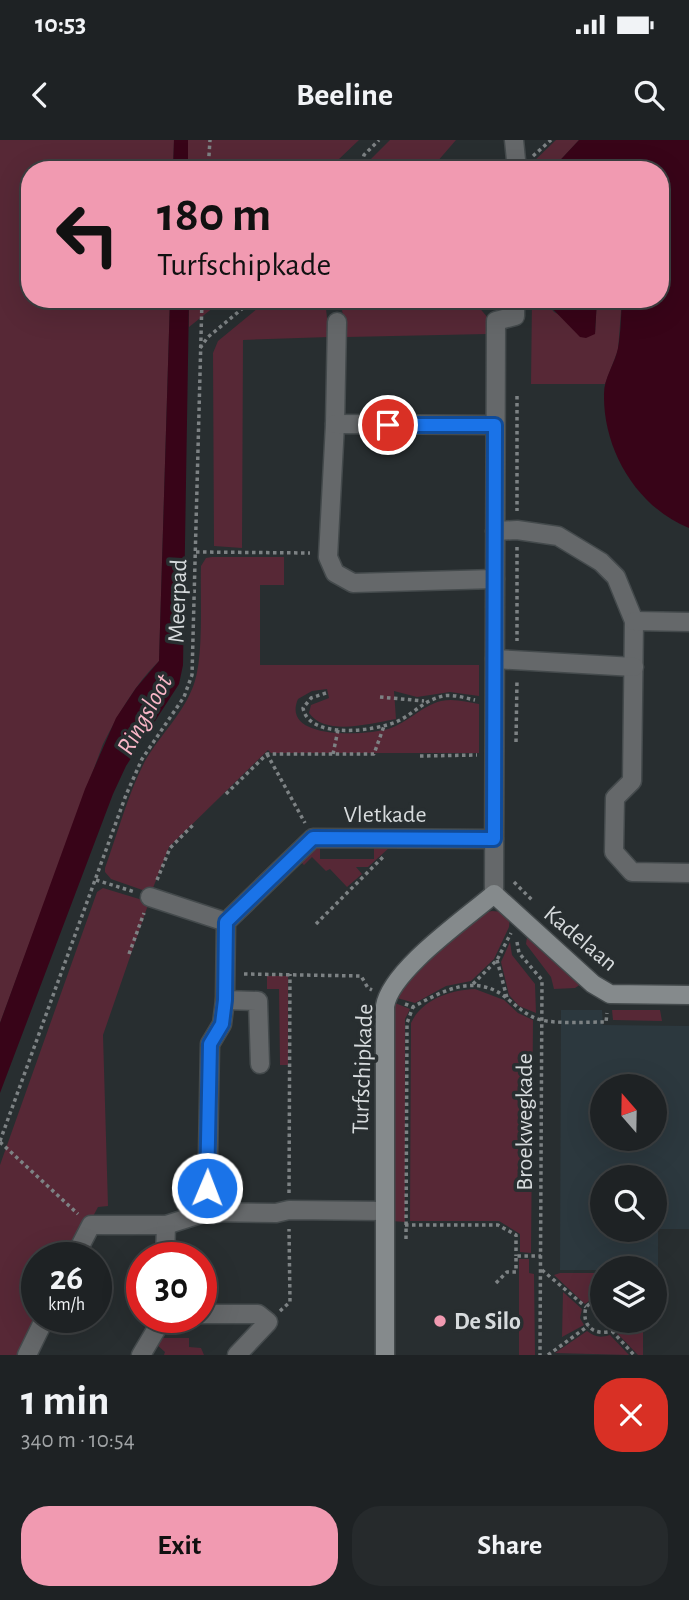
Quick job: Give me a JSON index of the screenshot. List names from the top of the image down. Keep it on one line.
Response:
{"streets":{"street":["Vletkade","Kadelaan","Turfschipkade"],"path":["Meerpad","Broekwegkade"]},"crossings":[["Kadelaan","Turfschipkade"]],"water":["Ringsloot"],"places":["De Silo"],"north":"top","page":{"status":"10:53","header":"Beeline","turn":["180 m","Turfschipkade"],"speed":"26 km/h","limit":"30","heading":["1 min","340 m · 10:54"],"buttons":["Exit","Share"]}}
